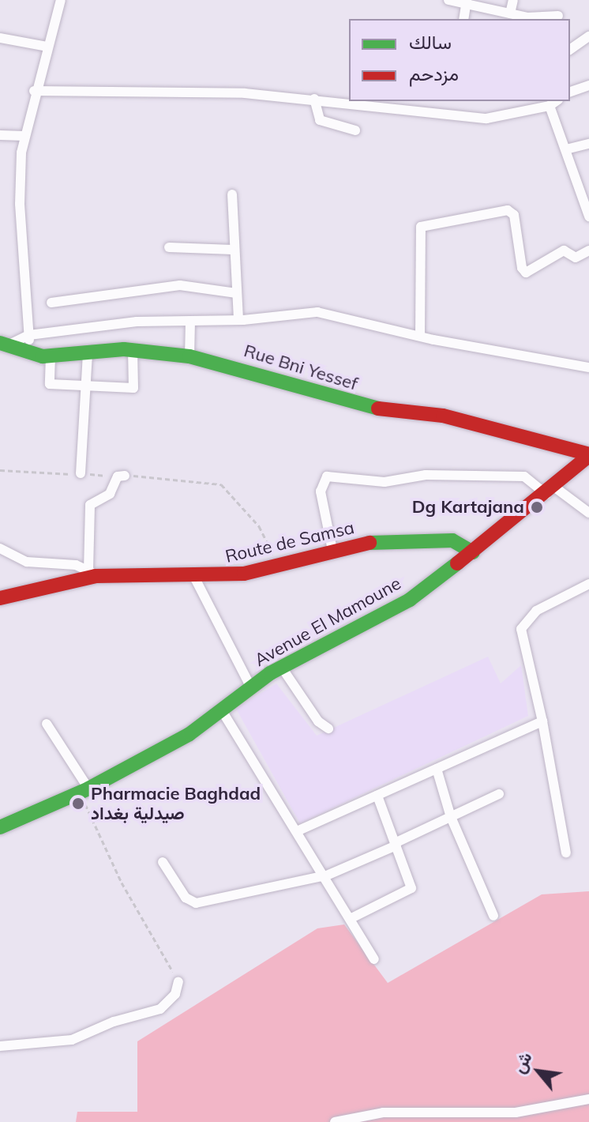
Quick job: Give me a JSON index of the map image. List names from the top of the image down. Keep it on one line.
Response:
{"streets":{"street":["Rue Bni Yessef","Route de Samsa","Avenue El Mamoune"]},"crossings":[["Rue Bni Yessef","Avenue El Mamoune"],["Route de Samsa","Avenue El Mamoune"]],"places":["Dg Kartajana","Pharmacie Baghdad صيدلية بغداد"],"legend":["سالك","مزدحم"],"north":"top left"}
